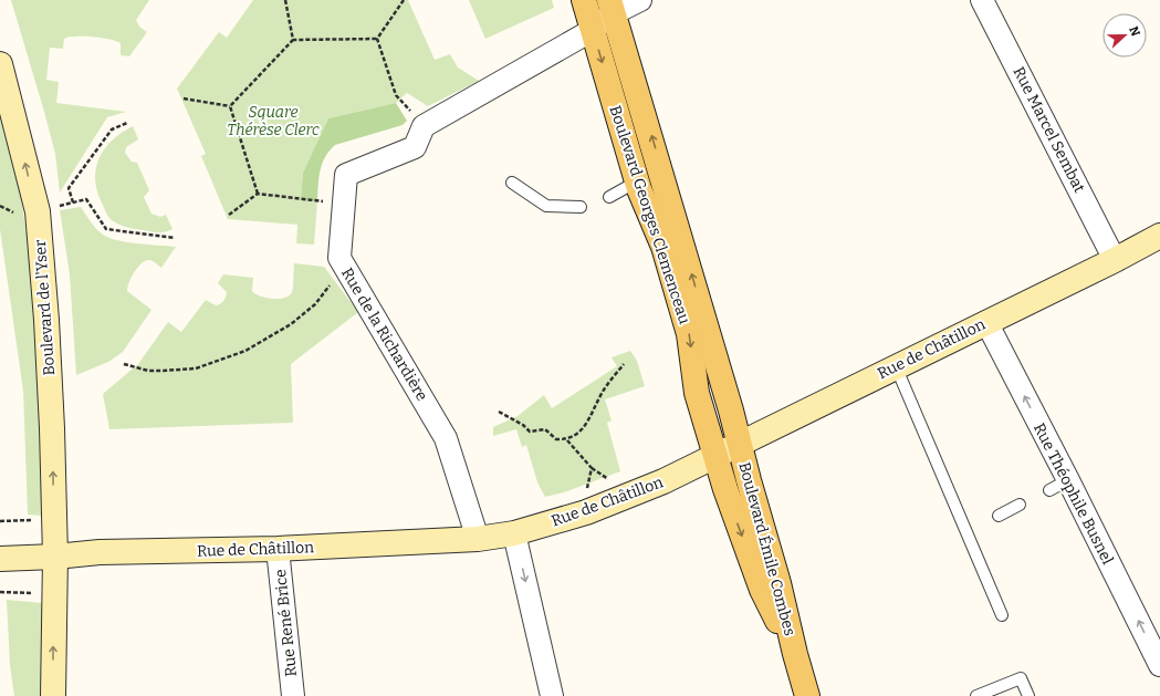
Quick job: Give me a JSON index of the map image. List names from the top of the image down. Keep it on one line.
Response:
{"streets":{"main road":["Boulevard Georges Clemenceau","Boulevard Émile Combes"],"street":["Rue Marcel Sembat","Boulevard de l'Yser","Rue de la Richardière","Rue de Châtillon","Rue Théophile Busnel","Rue René Brice"]},"crossings":[["Rue Marcel Sembat","Rue de Châtillon"],["Boulevard Georges Clemenceau","Rue de Châtillon"],["Boulevard Georges Clemenceau","Boulevard Émile Combes"],["Boulevard de l'Yser","Rue de Châtillon"],["Rue de la Richardière","Rue de Châtillon"],["Rue de Châtillon","Rue Théophile Busnel"],["Rue de Châtillon","Boulevard Émile Combes"],["Rue de Châtillon","Rue René Brice"]],"one_way":["Boulevard de l'Yser","Rue Théophile Busnel"],"parks":["Square Thérèse Clerc"],"north":"right"}
